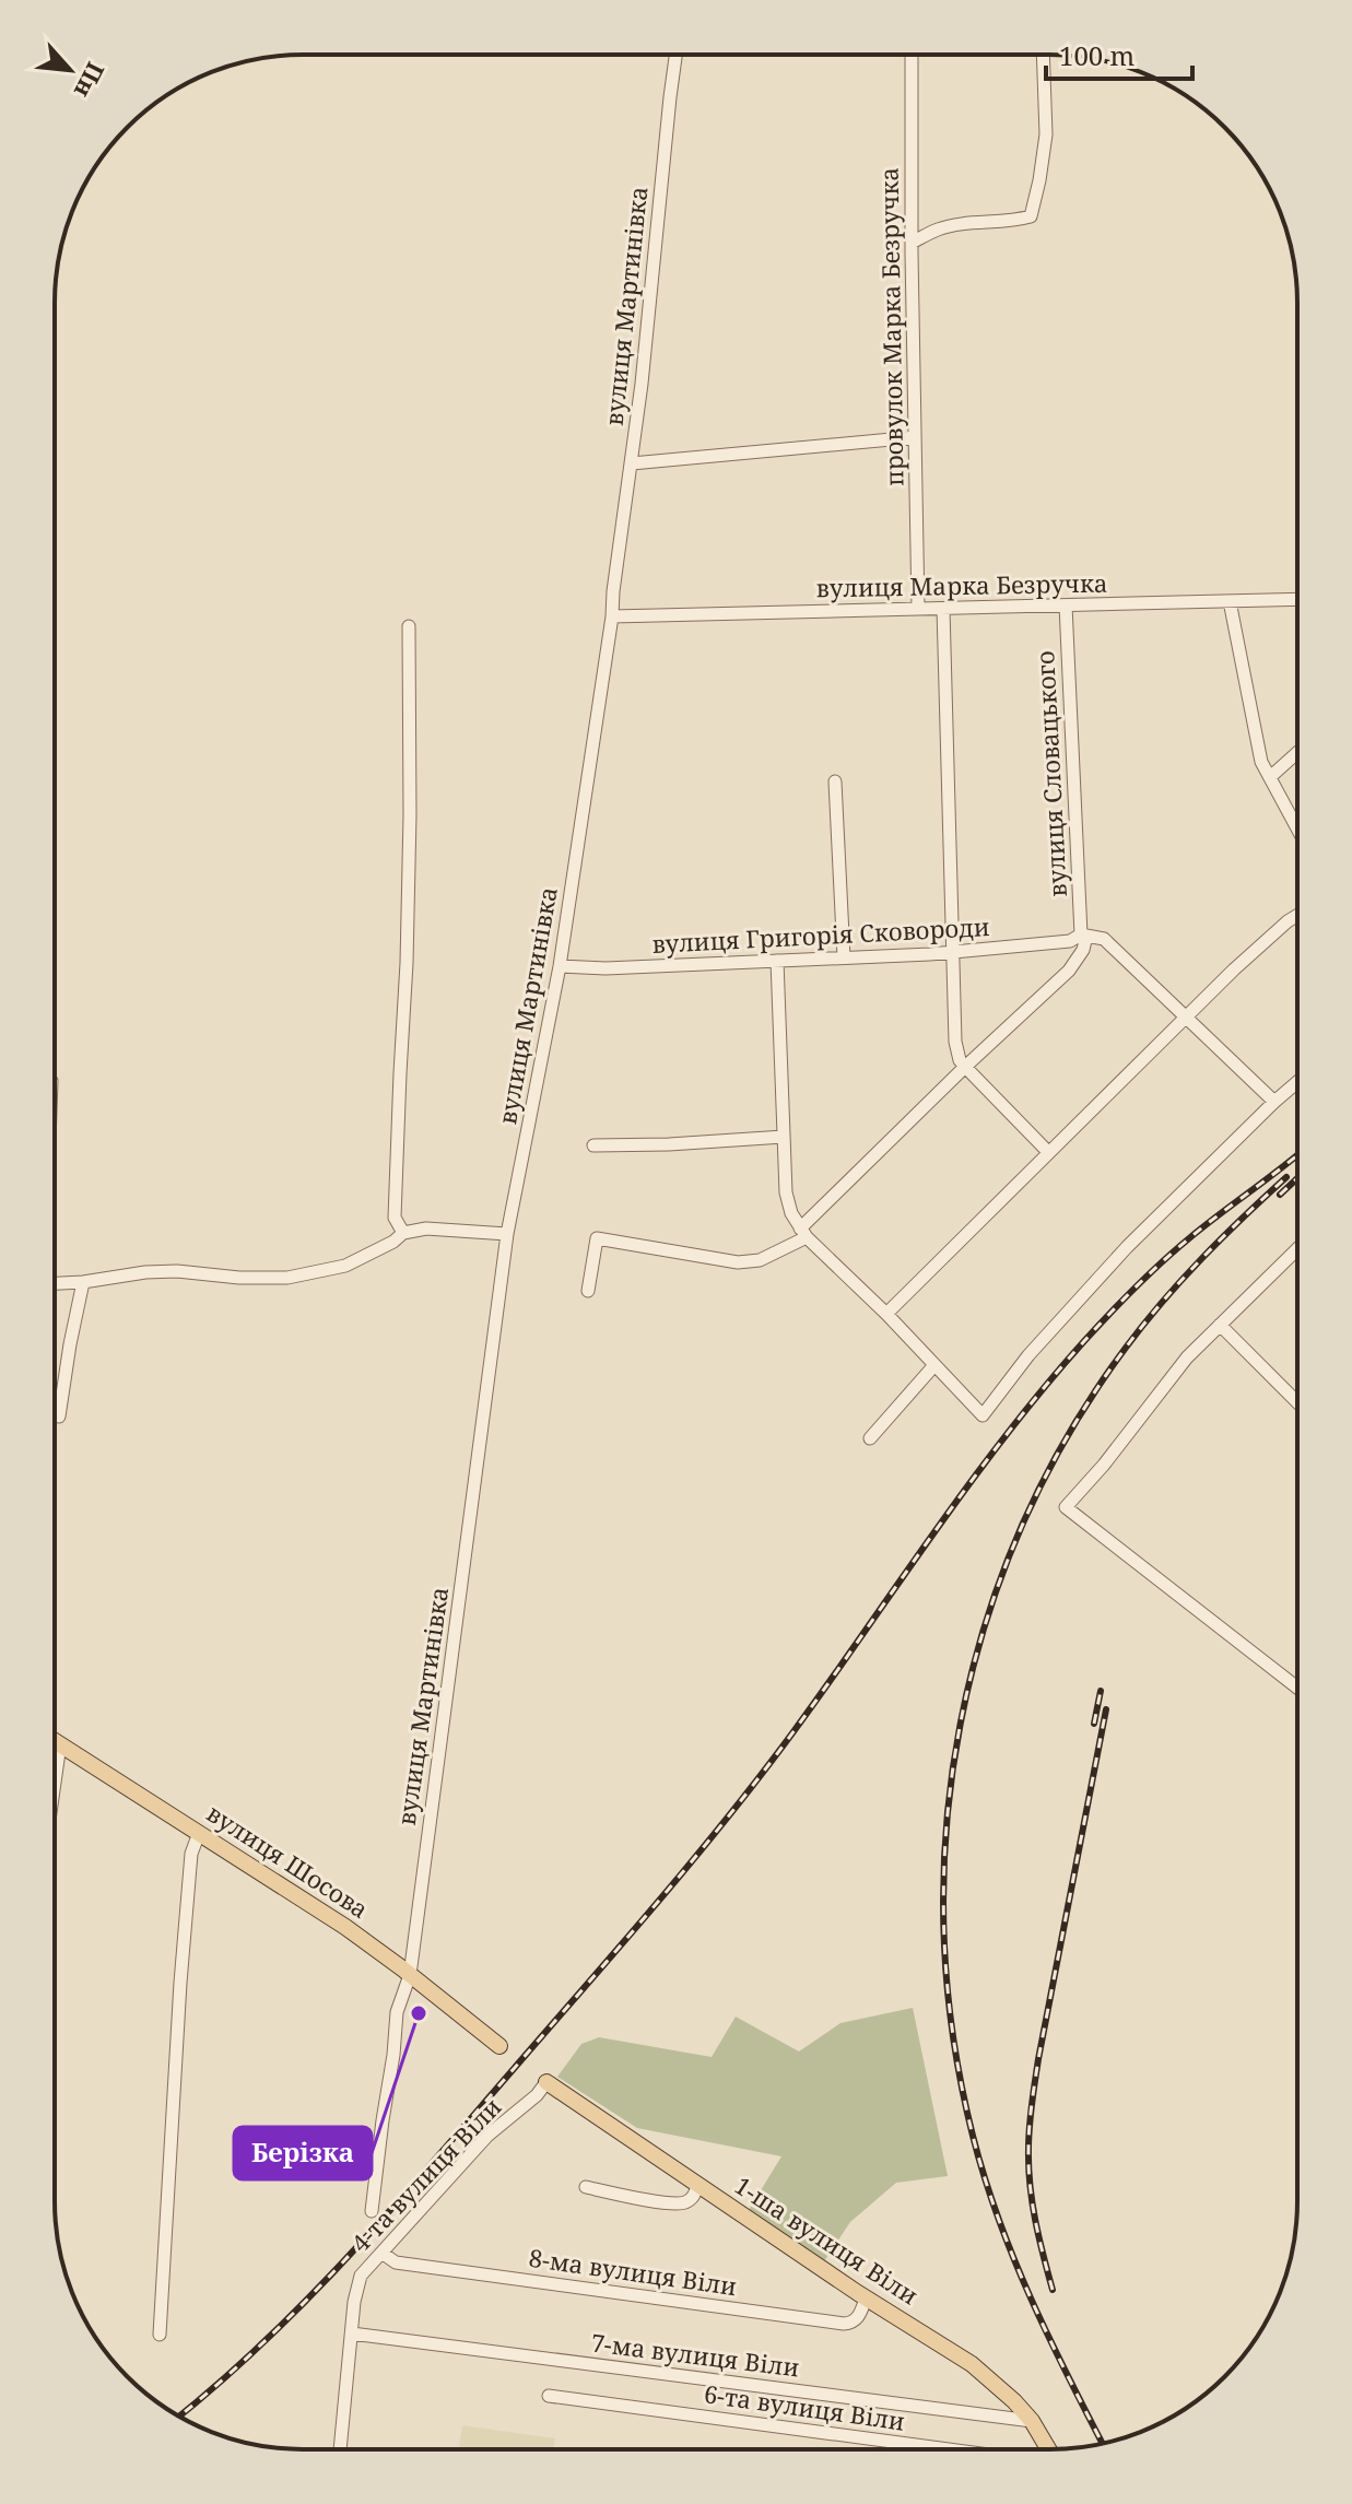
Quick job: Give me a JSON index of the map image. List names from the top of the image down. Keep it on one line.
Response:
{"streets":{"main road":["вулиця Шосова","1-ша вулиця Віли"],"street":["вулиця Мартинівка","провулок Марка Безручка","вулиця Марка Безручка","вулиця Словацького","вулиця Григорія Сковороди","4-та вулиця Віли","8-ма вулиця Віли","7-ма вулиця Віли","6-та вулиця Віли"]},"crossings":[["вулиця Мартинівка","вулиця Марка Безручка"],["вулиця Мартинівка","вулиця Григорія Сковороди"],["вулиця Мартинівка","вулиця Шосова"],["провулок Марка Безручка","вулиця Марка Безручка"],["вулиця Марка Безручка","вулиця Словацького"],["вулиця Словацького","вулиця Григорія Сковороди"],["4-та вулиця Віли","1-ша вулиця Віли"],["4-та вулиця Віли","8-ма вулиця Віли"],["4-та вулиця Віли","7-ма вулиця Віли"],["1-ша вулиця Віли","8-ма вулиця Віли"],["1-ша вулиця Віли","7-ма вулиця Віли"]],"places":["Берізка"],"scale_bar":"100 m","north":"bottom right"}
